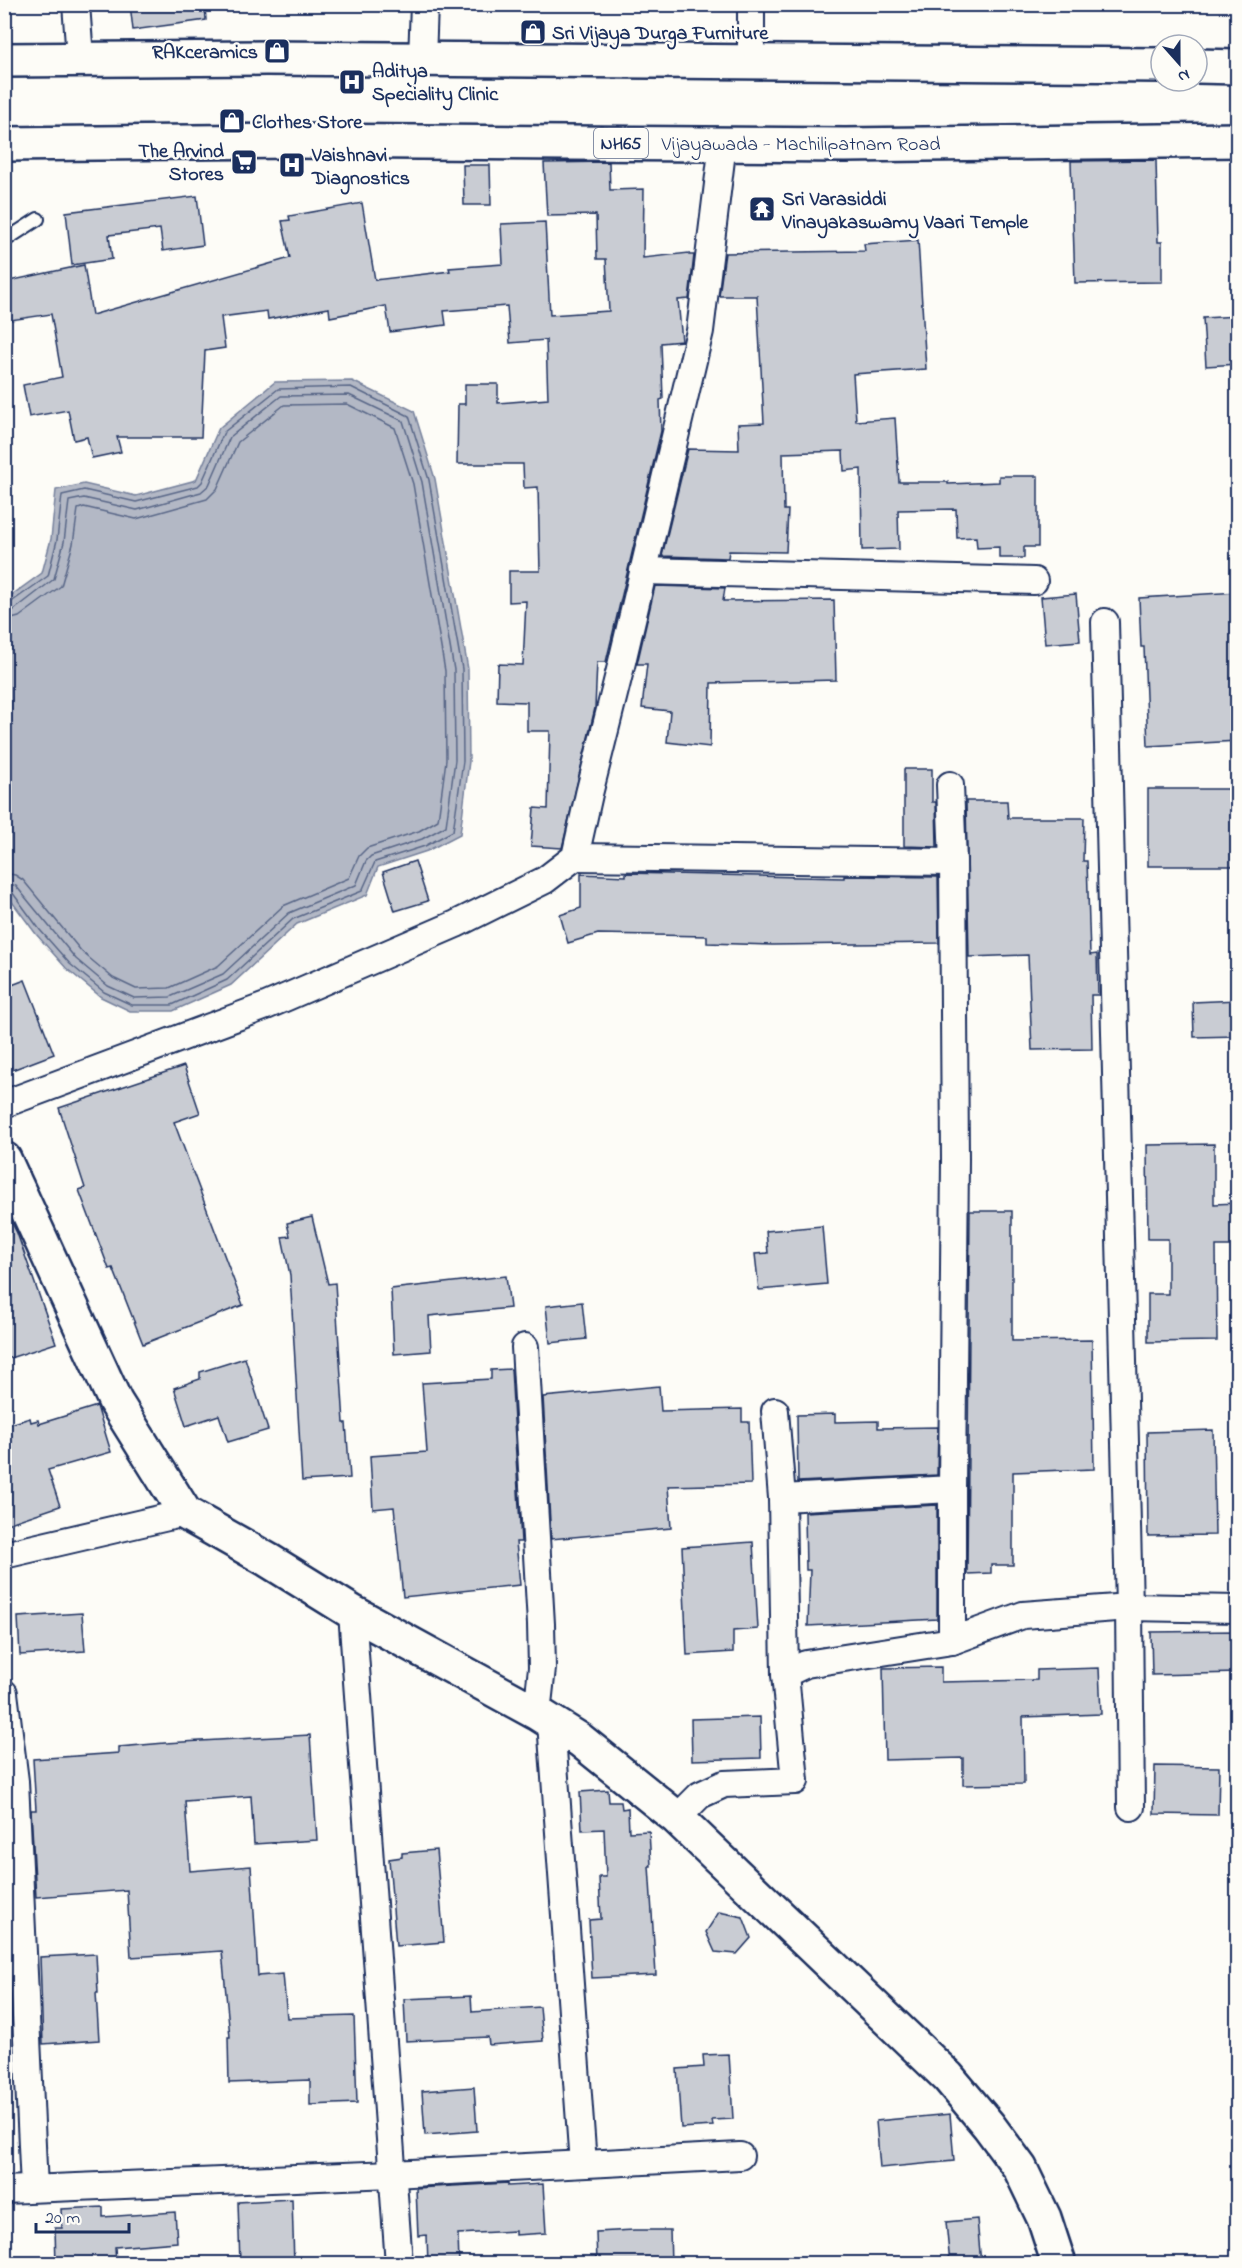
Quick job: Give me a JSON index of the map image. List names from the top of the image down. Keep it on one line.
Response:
{"streets":{"main road":["NH65","Vijayawada - Machilipatnam Road"]},"places":{"shop":["Sri Vijaya Durga Furniture","RAKceramics","Clothes Store"],"hospital":["Aditya Speciality Clinic","Vaishnavi Diagnostics"],"supermarket":["The Arvind Stores"],"temple":["Sri Varasiddi Vinayakaswamy Vaari Temple"]},"scale_bar":"20 m","north":"bottom"}
